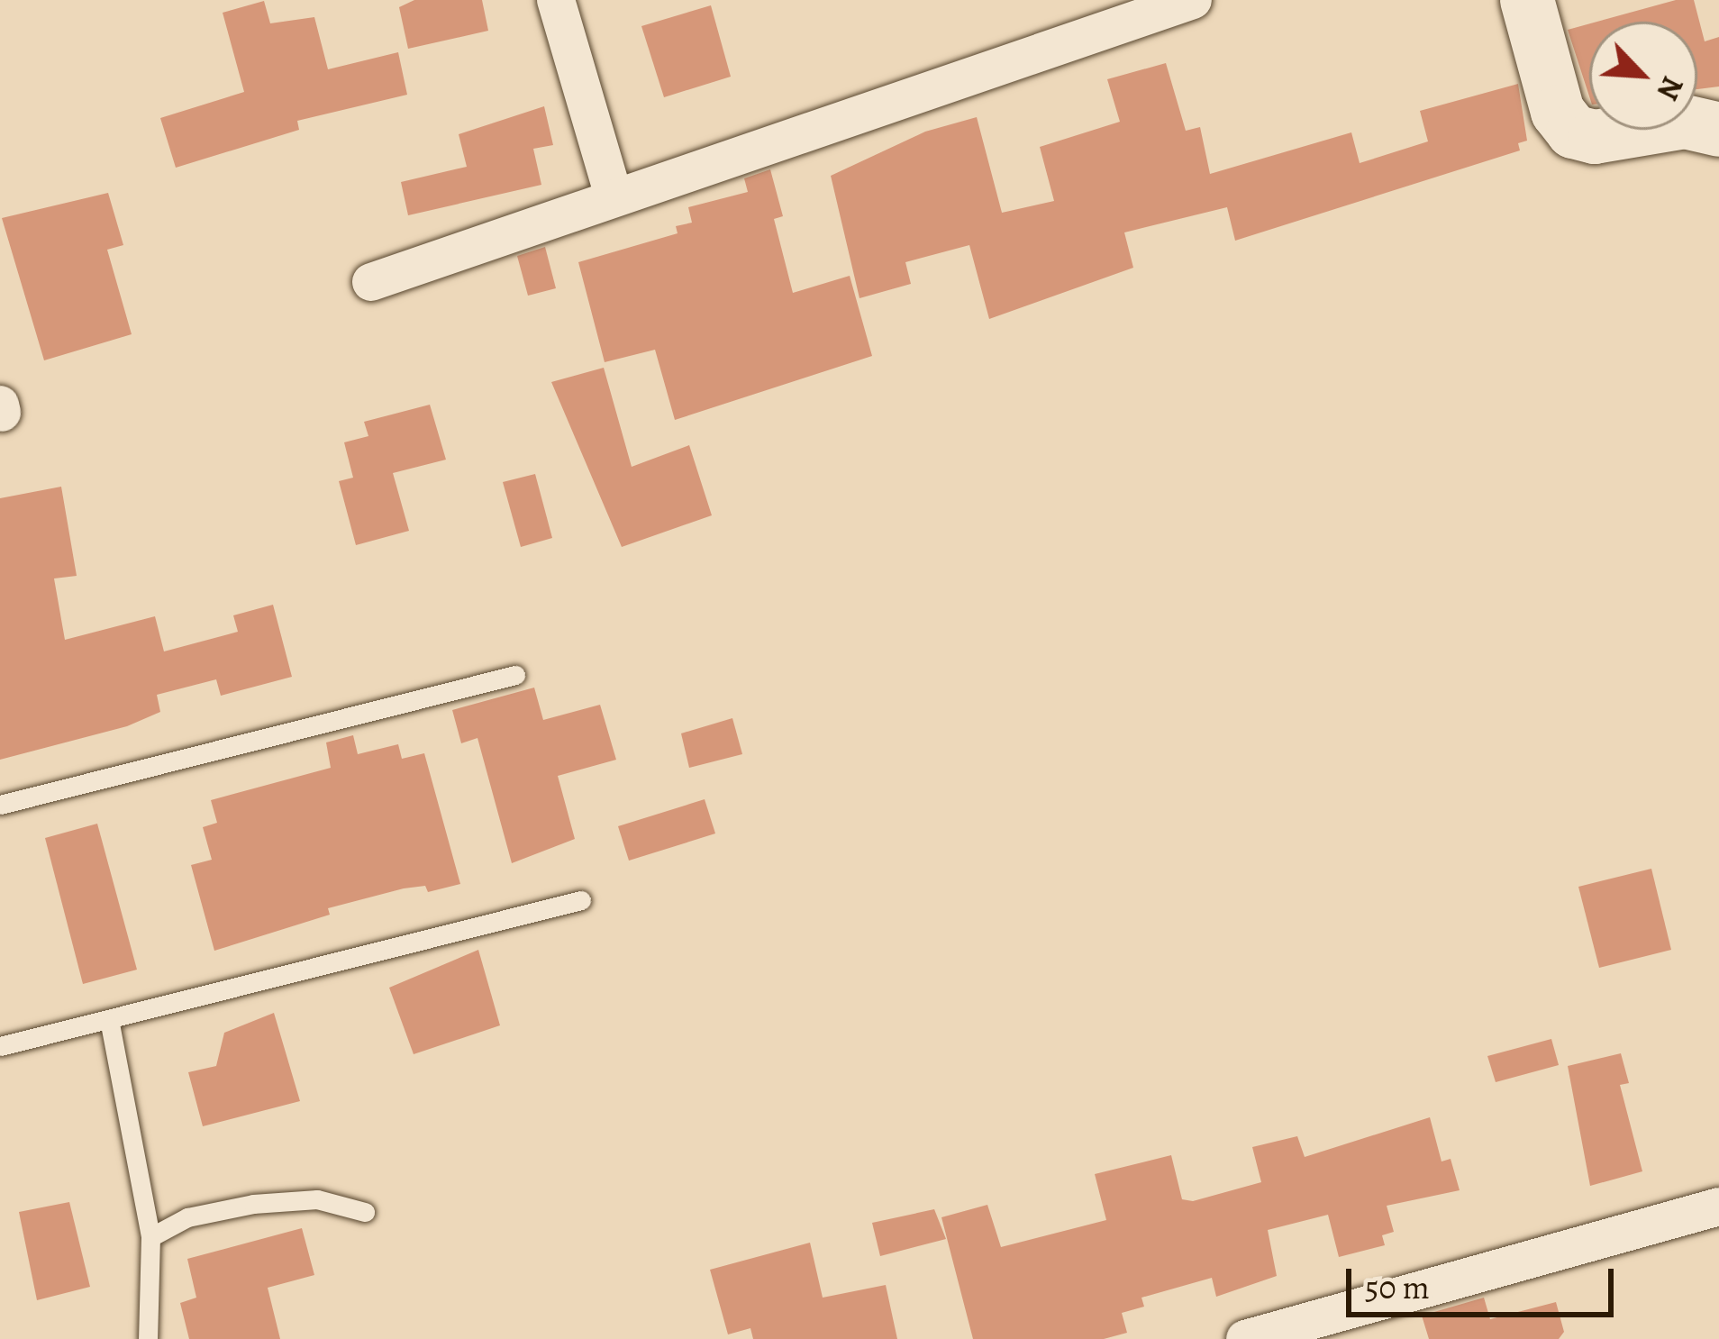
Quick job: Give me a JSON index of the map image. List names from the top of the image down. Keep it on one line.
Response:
{"scale_bar":"50 m","north":"bottom right"}
